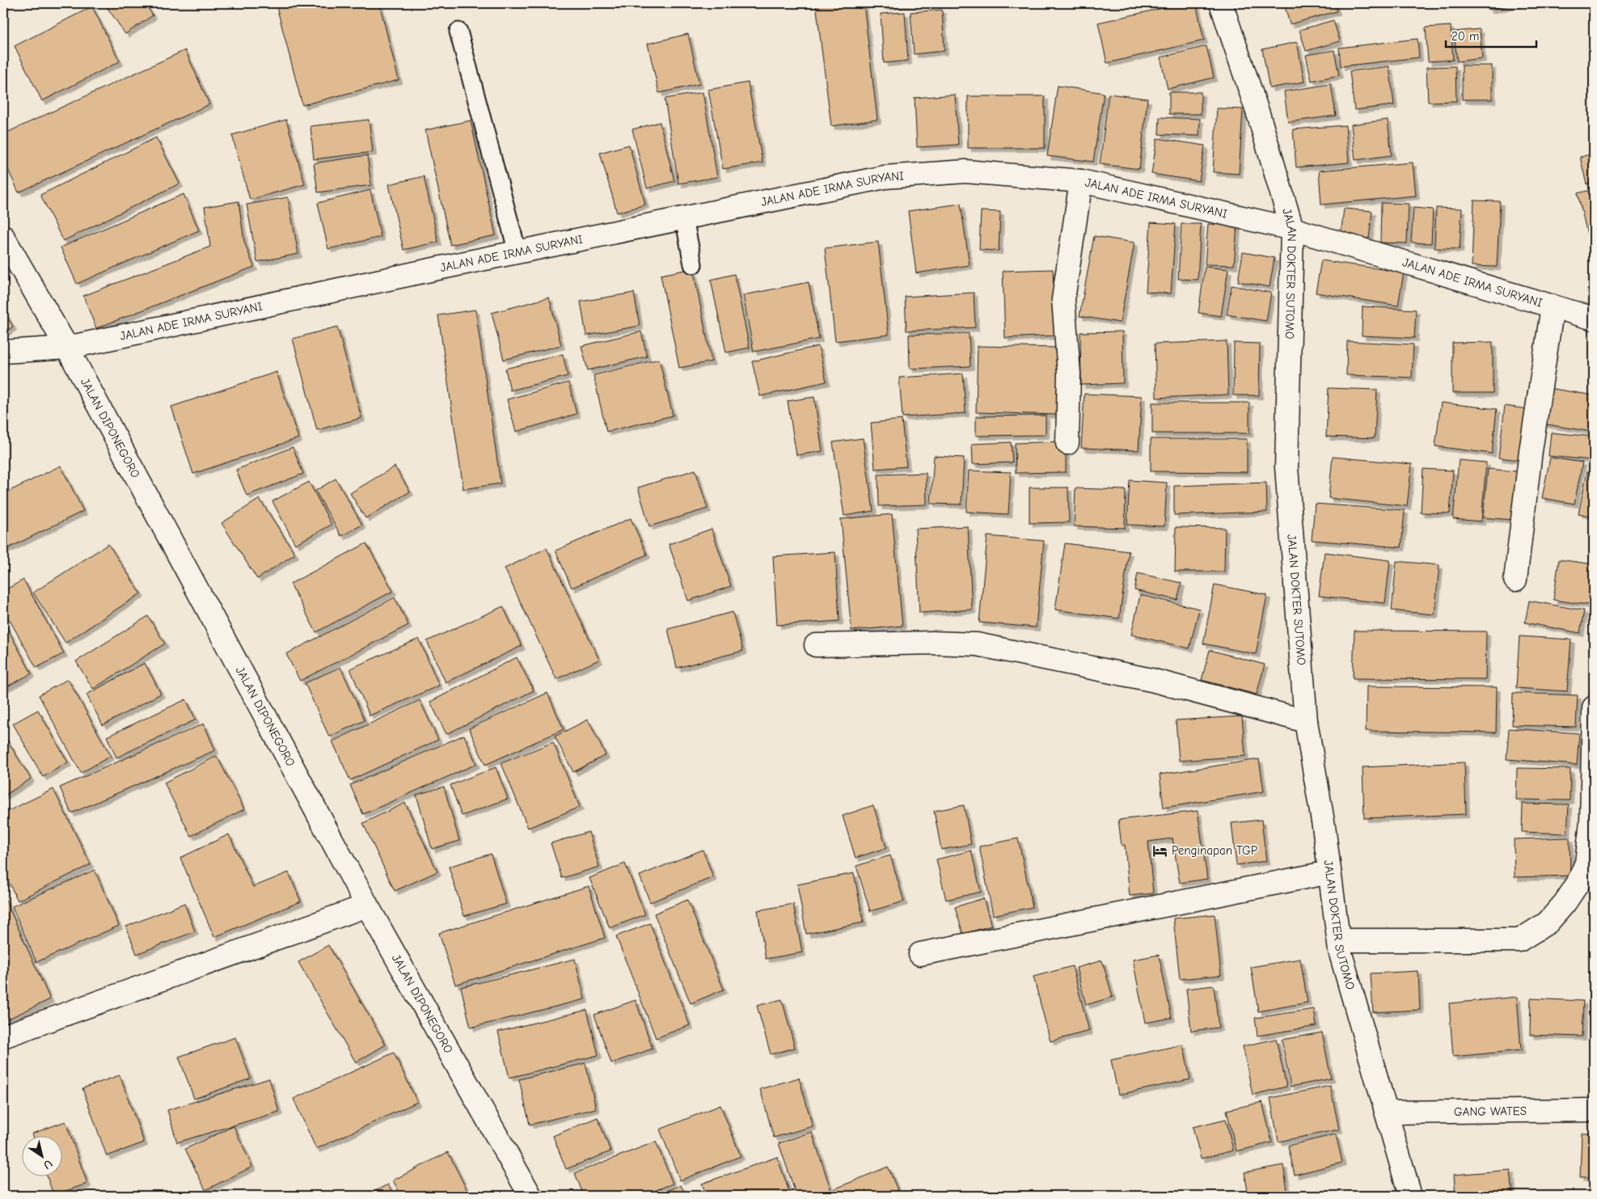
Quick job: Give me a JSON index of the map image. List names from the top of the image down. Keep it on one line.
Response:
{"streets":{"street":["JALAN ADE IRMA SURYANI","JALAN DOKTER SUTOMO","JALAN DIPONEGORO","GANG WATES"]},"crossings":[["JALAN ADE IRMA SURYANI","JALAN DOKTER SUTOMO"],["JALAN ADE IRMA SURYANI","JALAN DIPONEGORO"],["JALAN DOKTER SUTOMO","GANG WATES"]],"places":{"hotel":["Penginapan TGP"]},"scale_bar":"20 m","north":"bottom right"}
